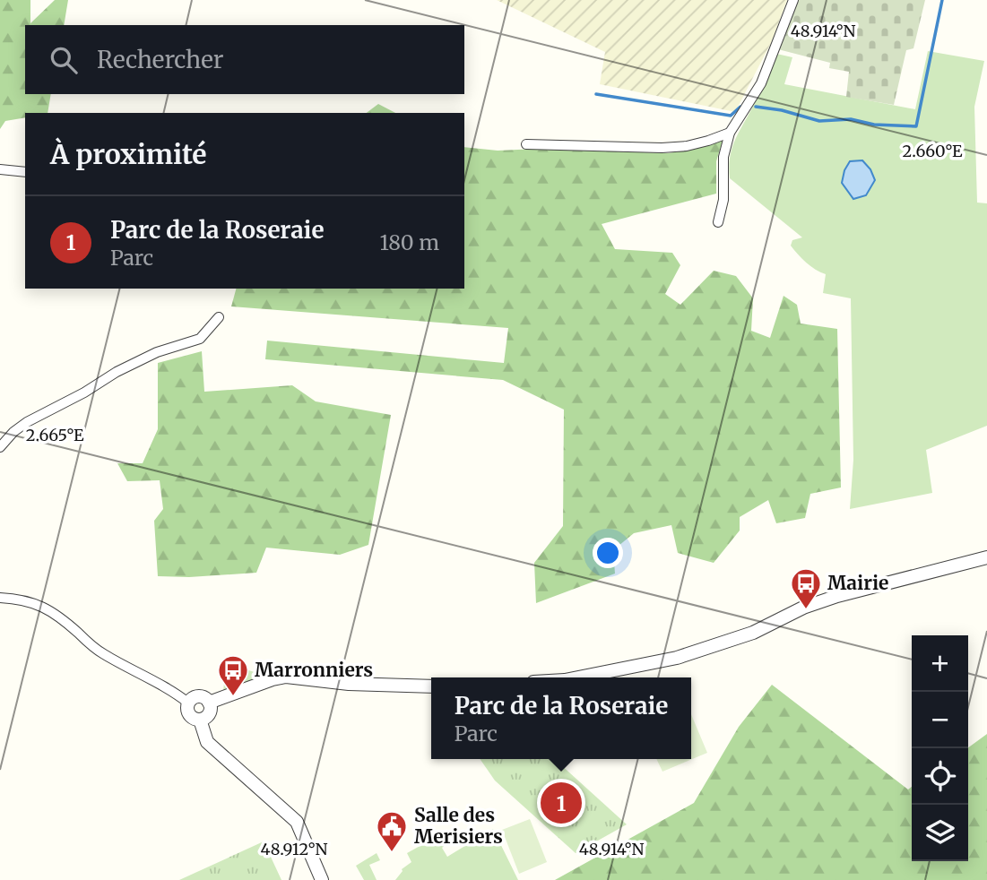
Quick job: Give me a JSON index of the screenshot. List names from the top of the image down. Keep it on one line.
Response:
{"places":{"bus stop":["Mairie","Marronniers"],"public building":["Salle des Merisiers"]},"page":{"search":"Rechercher","heading":"À proximité","list":[{"mark":"1","name":"Parc de la Roseraie","note":"Parc","value":"180 m"}],"map_buttons":["+","−"],"popup":["Parc de la Roseraie","Parc"],"pins":"1"},"coordinates":["48.914°N","2.660°E","2.665°E","48.912°N"]}
